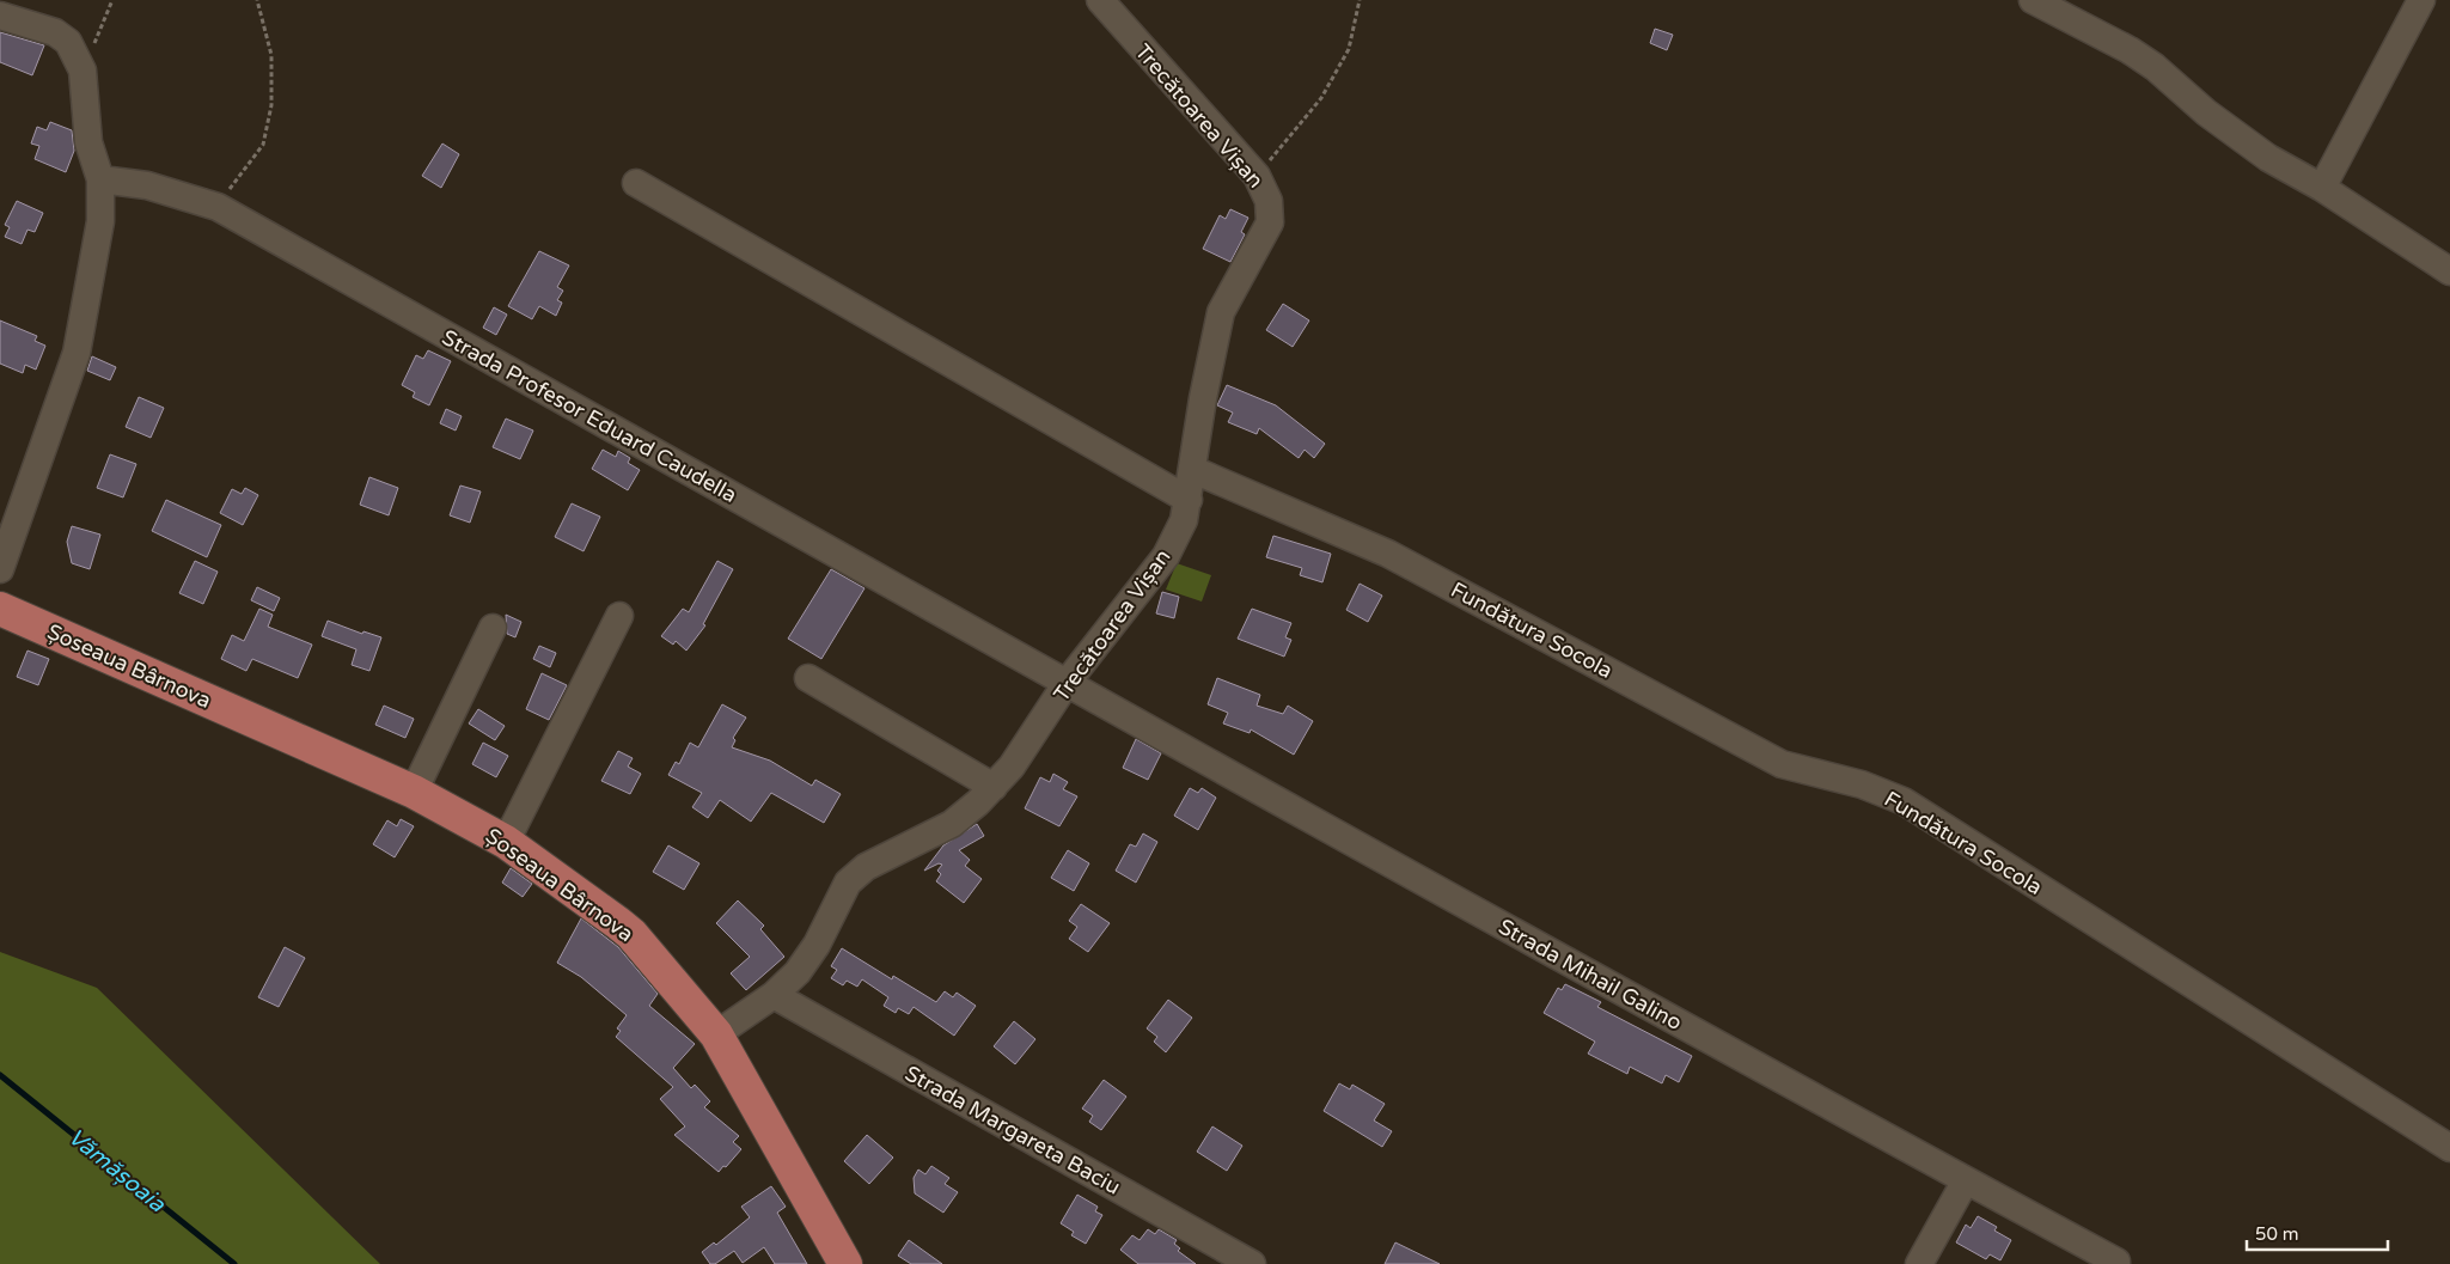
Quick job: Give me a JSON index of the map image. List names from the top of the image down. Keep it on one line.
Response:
{"streets":{"main road":["Șoseaua Bârnova"],"street":["Trecătoarea Vișan","Strada Profesor Eduard Caudella","Fundătura Socola","Strada Mihail Galino","Strada Margareta Baciu"]},"crossings":[["Trecătoarea Vișan","Strada Profesor Eduard Caudella"],["Trecătoarea Vișan","Fundătura Socola"],["Trecătoarea Vișan","Șoseaua Bârnova"],["Trecătoarea Vișan","Strada Mihail Galino"],["Trecătoarea Vișan","Strada Margareta Baciu"],["Strada Profesor Eduard Caudella","Strada Mihail Galino"]],"water":["Vămășoaia"],"scale_bar":"50 m"}
